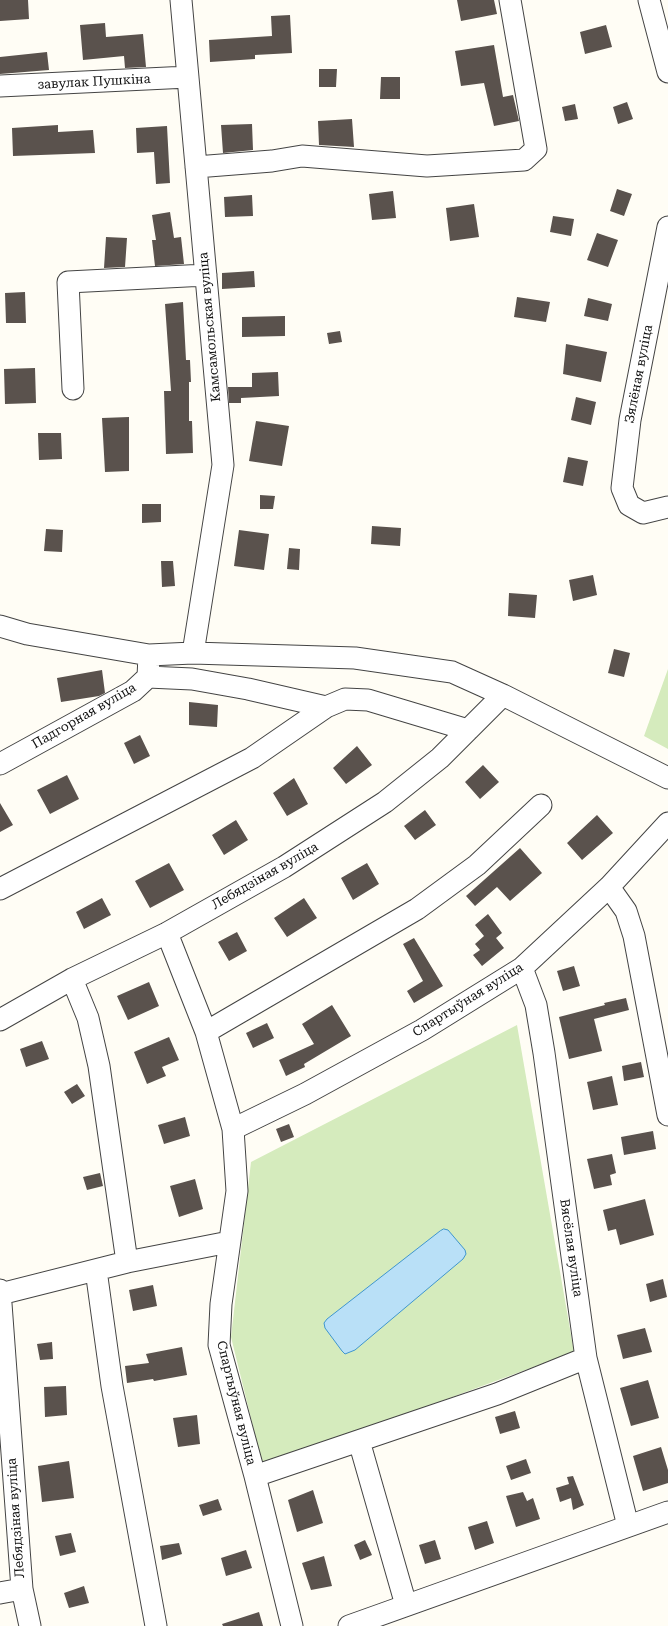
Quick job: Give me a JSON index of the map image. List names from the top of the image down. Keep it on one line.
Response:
{"streets":{"street":["завулак Пушкіна","Камсамольская вуліца","Зялёная вуліца","Падгорная вуліца","Лебядзіная вуліца","Спартыўная вуліца","Вясёлая вуліца"]},"crossings":[["завулак Пушкіна","Камсамольская вуліца"],["Лебядзіная вуліца","Спартыўная вуліца"],["Спартыўная вуліца","Вясёлая вуліца"]]}
